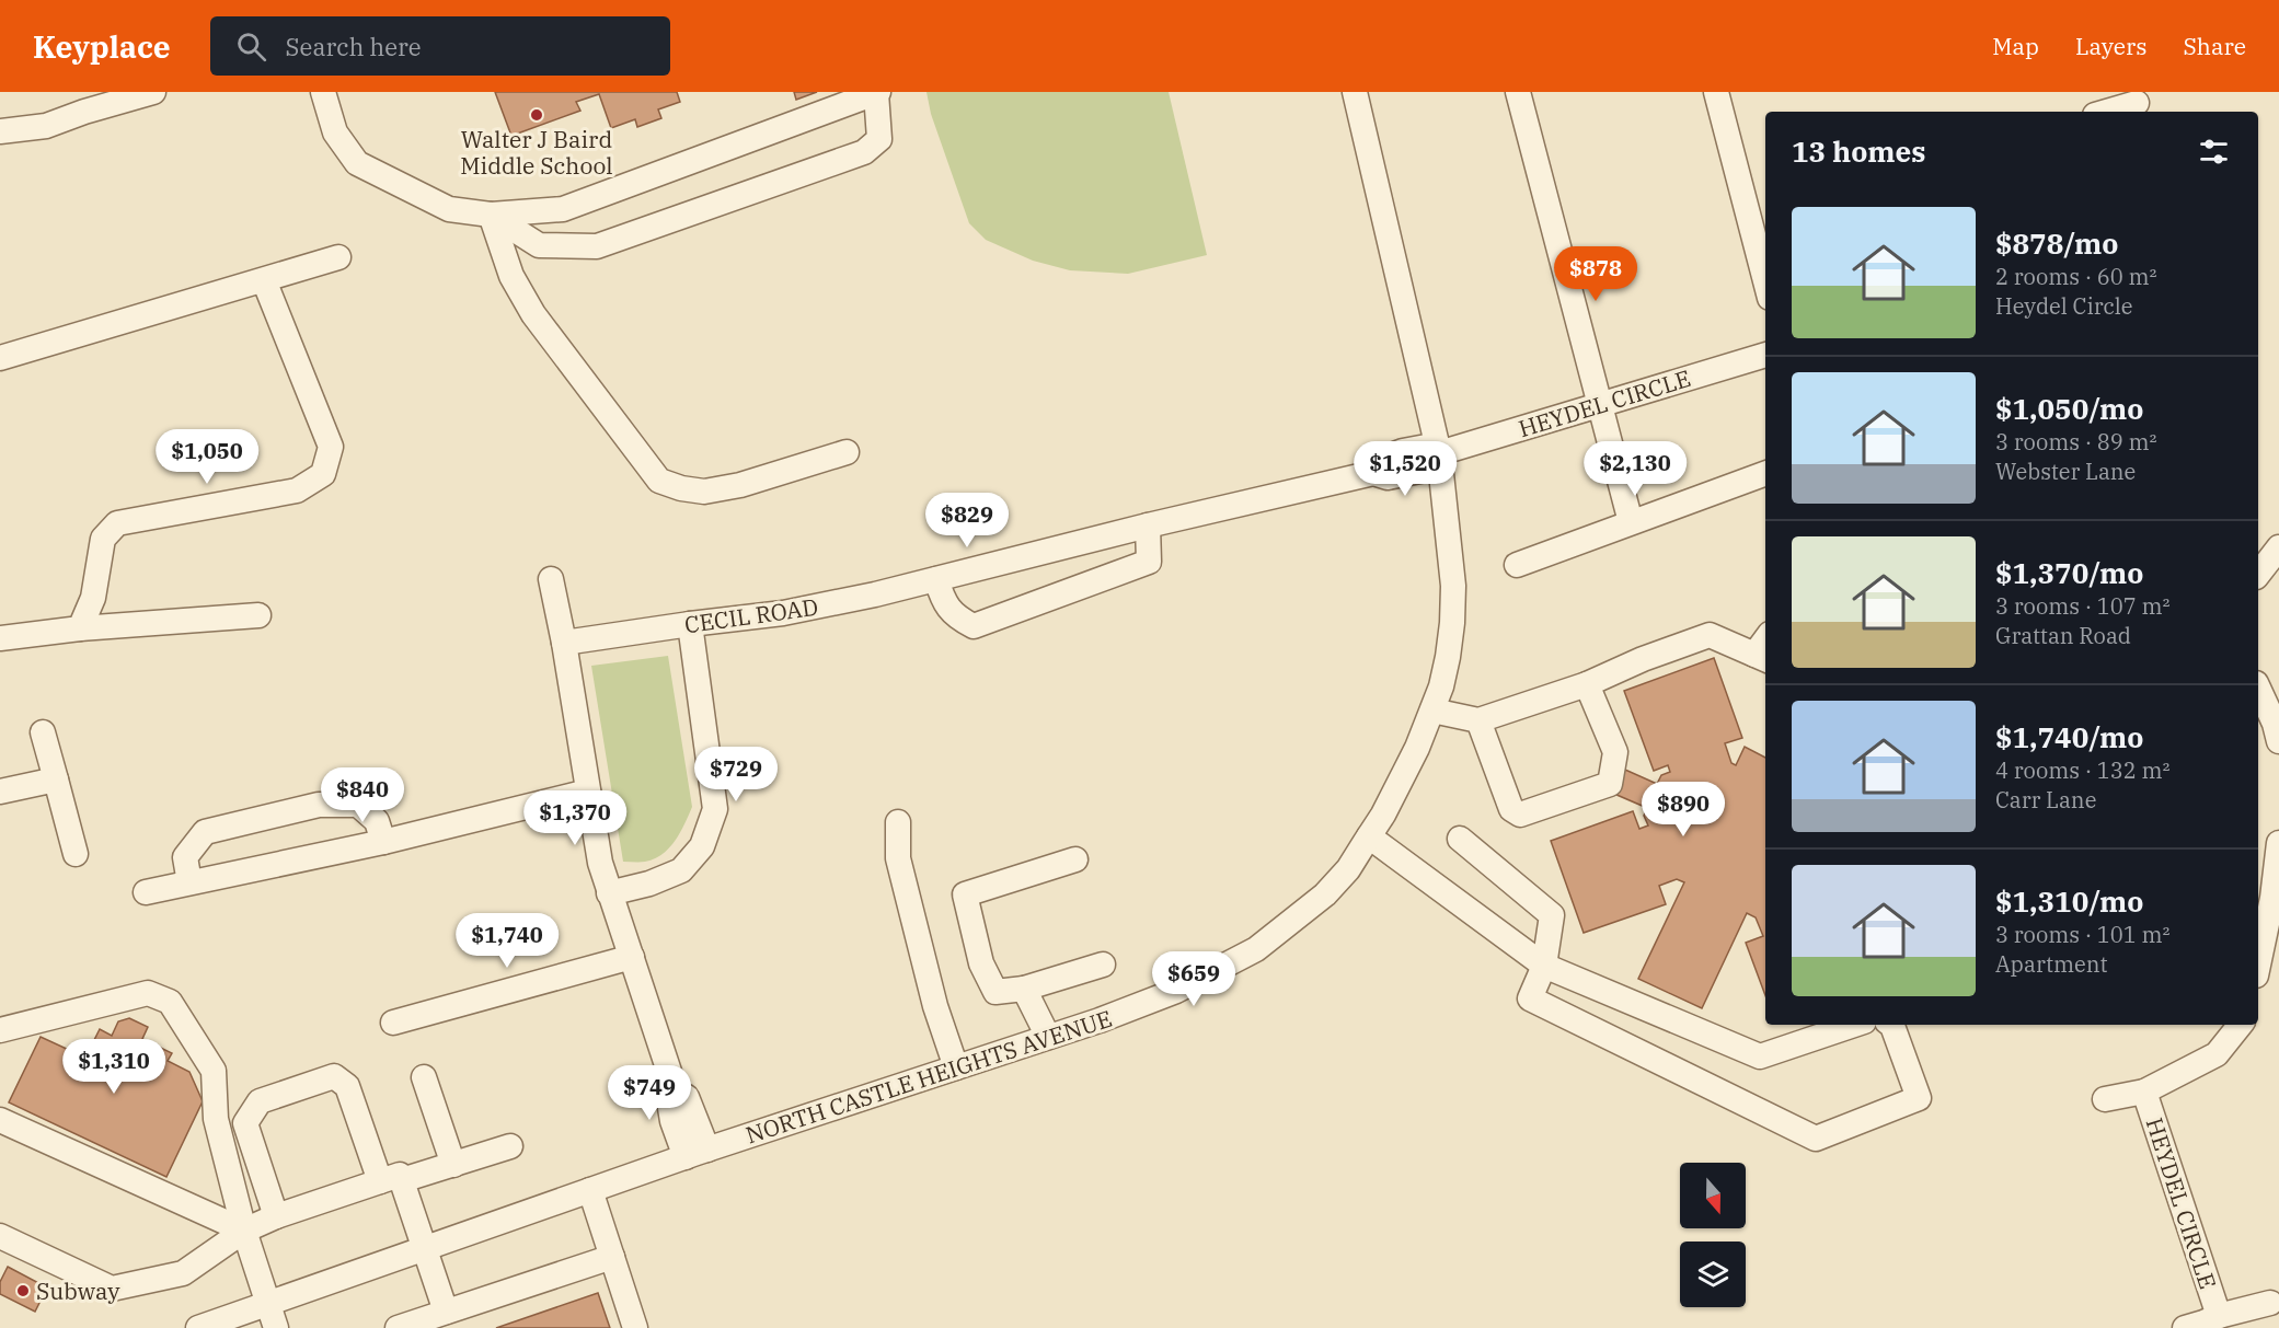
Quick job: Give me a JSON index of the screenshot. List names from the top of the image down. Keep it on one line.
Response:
{"streets":{"street":["HEYDEL CIRCLE","CECIL ROAD","NORTH CASTLE HEIGHTS AVENUE"]},"crossings":[["HEYDEL CIRCLE","CECIL ROAD"],["HEYDEL CIRCLE","NORTH CASTLE HEIGHTS AVENUE"]],"places":["Walter J Baird Middle School","Subway"],"north":"bottom","page":{"header":"Keyplace","search":"Search here","nav":["Map","Layers","Share"],"heading":"13 homes","list":[{"name":"$878/mo","note":"2 rooms · 60 m² · Heydel Circle"},{"name":"$1,050/mo","note":"3 rooms · 89 m² · Webster Lane"},{"name":"$1,370/mo","note":"3 rooms · 107 m² · Grattan Road"},{"name":"$1,740/mo","note":"4 rooms · 132 m² · Carr Lane"},{"name":"$1,310/mo","note":"3 rooms · 101 m² · Apartment"}],"price":["$878","$1,050","$1,520","$2,130","$829","$729","$840","$890","$1,370","$1,740","$659","$1,310","$749"]}}
